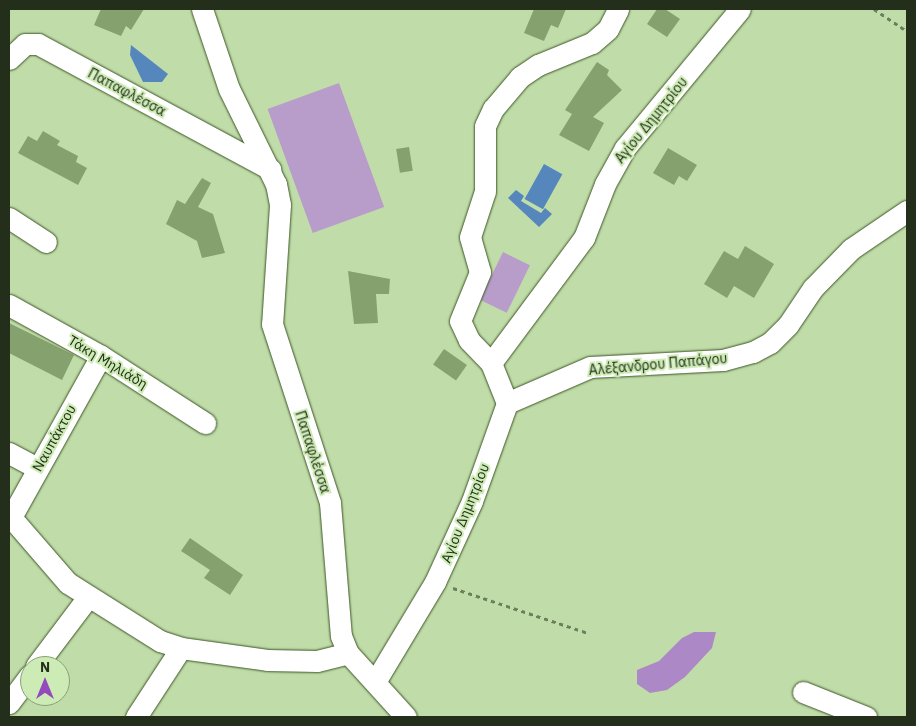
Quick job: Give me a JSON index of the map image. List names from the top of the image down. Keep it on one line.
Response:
{"streets":{"street":["Παπαφλέσσα","Αγίου Δημητρίου","Τάκη Μηλιάδη","Αλέξανδρου Παπάγου","Ναυπάκτου"]},"crossings":[["Παπαφλέσσα","Αγίου Δημητρίου"],["Αγίου Δημητρίου","Αλέξανδρου Παπάγου"],["Τάκη Μηλιάδη","Ναυπάκτου"]],"north":"top"}
